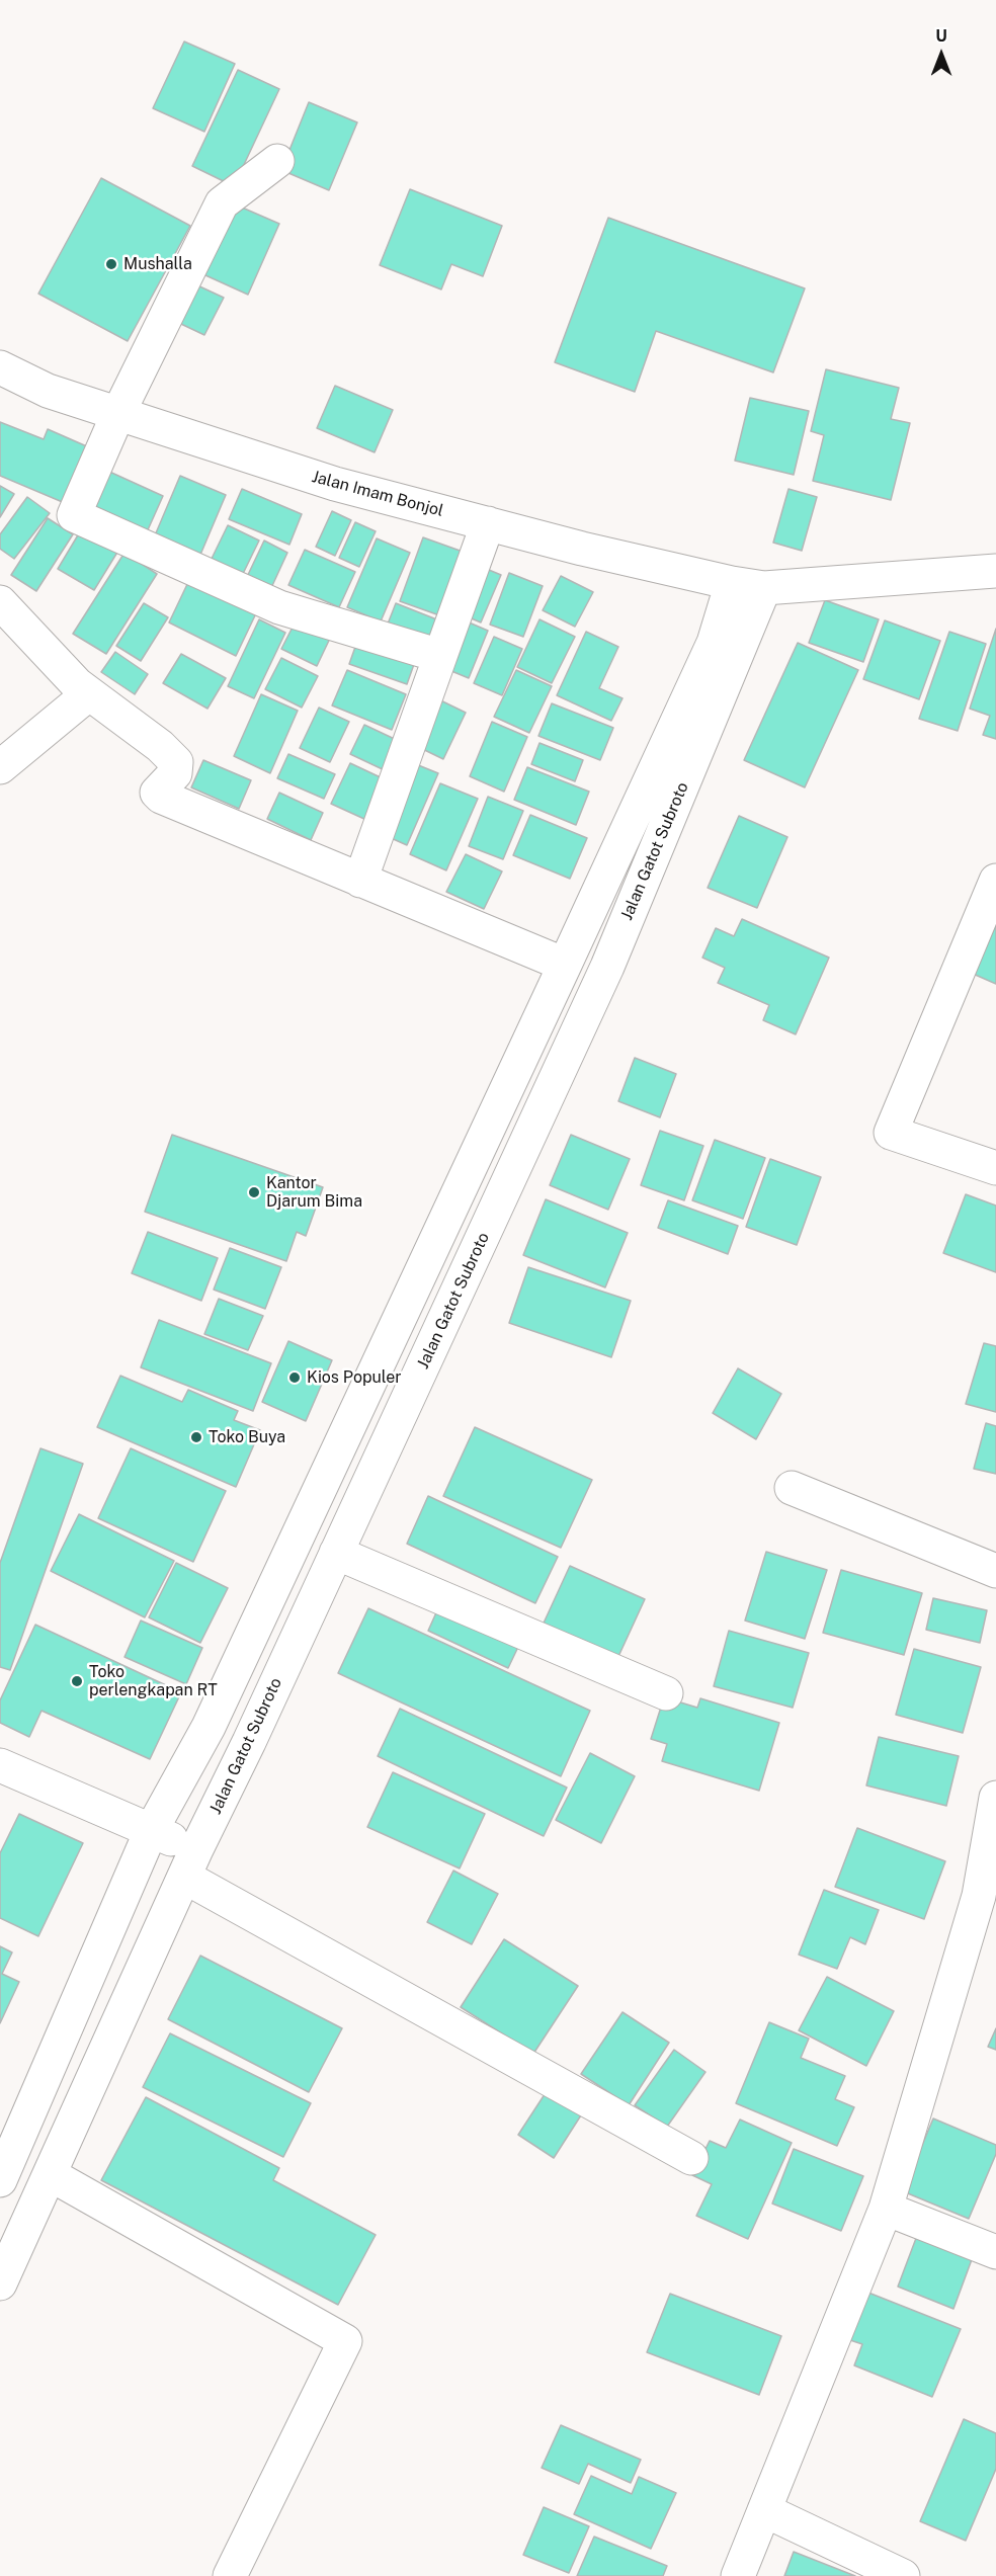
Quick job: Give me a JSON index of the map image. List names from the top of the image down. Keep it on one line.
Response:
{"streets":{"street":["Jalan Imam Bonjol","Jalan Gatot Subroto"]},"crossings":[["Jalan Imam Bonjol","Jalan Gatot Subroto"]],"places":["Mushalla","Kantor Djarum Bima","Kios Populer","Toko Buya","Toko perlengkapan RT"],"north":"top"}
